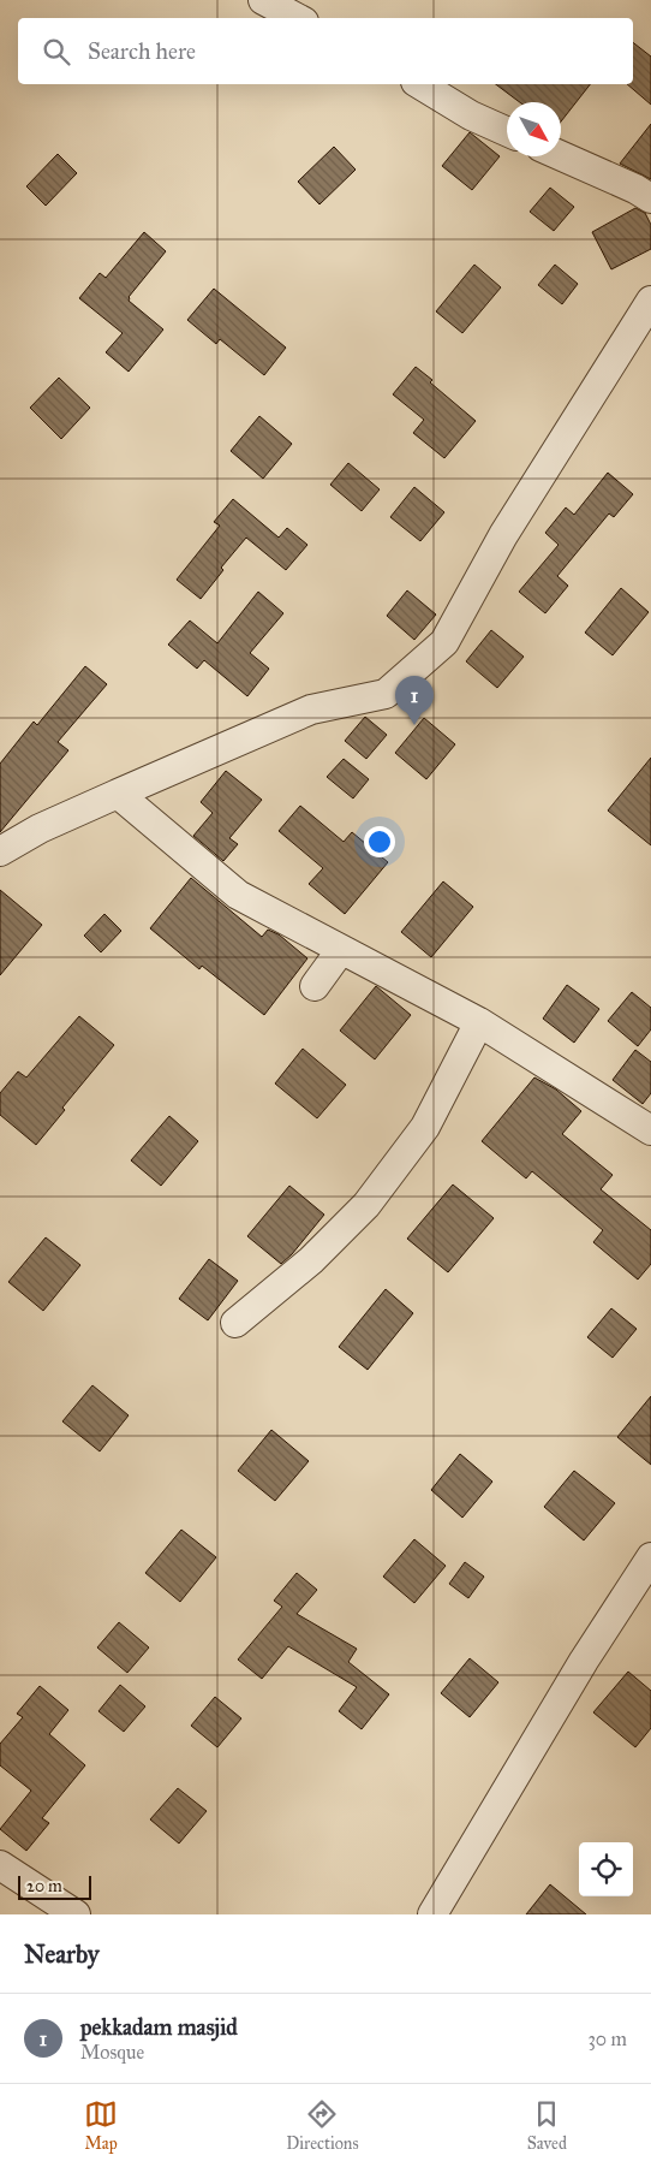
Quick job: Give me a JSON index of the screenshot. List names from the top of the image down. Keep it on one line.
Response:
{"scale_bar":"20 m","north":"bottom right","page":{"search":"Search here","pins":"1","scale":"20 m","heading":"Nearby","list":[{"mark":"1","name":"pekkadam masjid","note":"Mosque","value":"30 m"}],"nav":["Map","Directions","Saved"]}}
